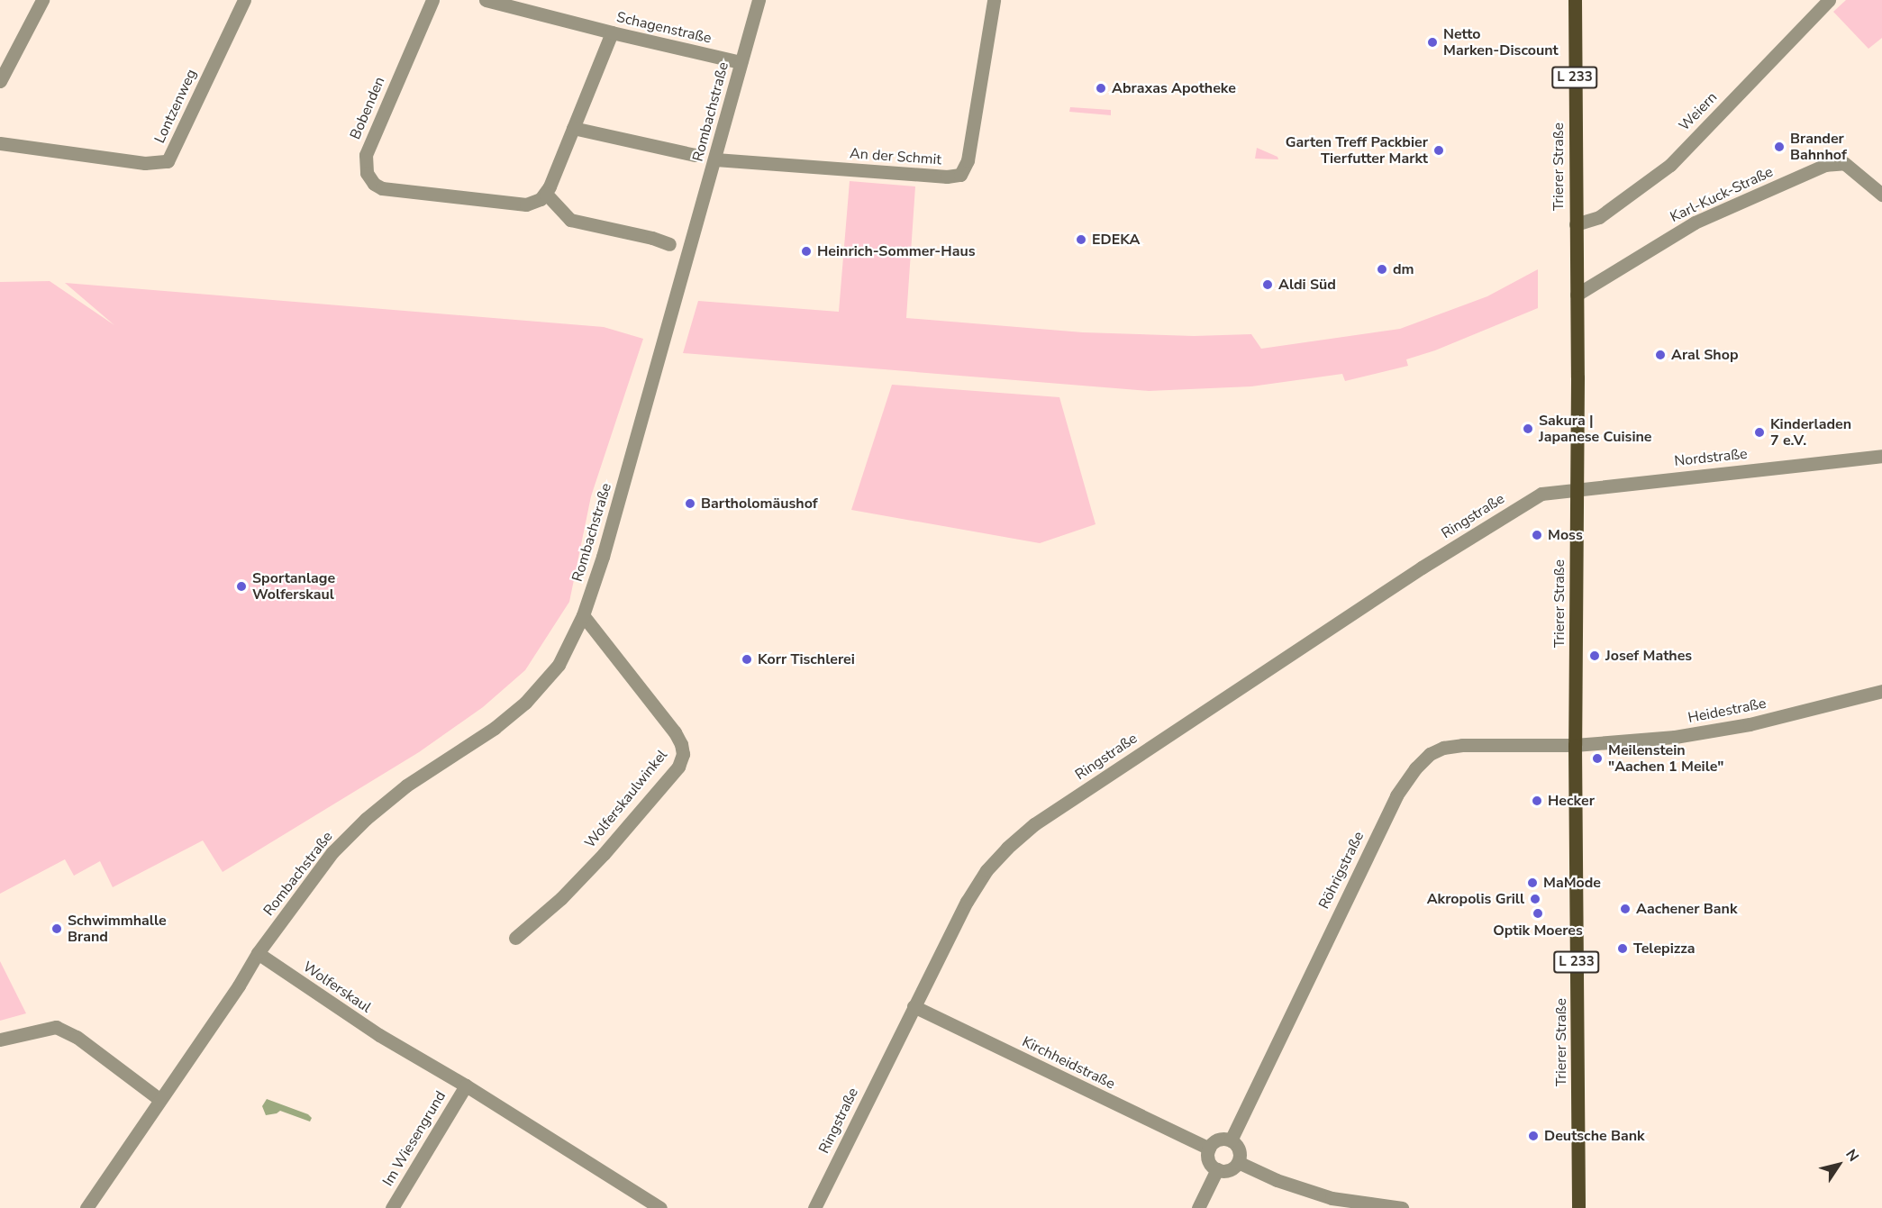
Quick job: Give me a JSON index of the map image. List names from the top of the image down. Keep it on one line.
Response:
{"streets":{"main road":["L 233","Trierer Straße"],"street":["Schagenstraße","Lontzenweg","Bobenden","Rombachstraße","Weiern","An der Schmit","Karl-Kuck-Straße","Nordstraße","Ringstraße","Heidestraße","Wolferskaulwinkel","Röhrigstraße","Wolferskaul","Kirchheidstraße","Im Wiesengrund"]},"crossings":[["Schagenstraße","Rombachstraße"],["Rombachstraße","An der Schmit"],["Rombachstraße","Wolferskaulwinkel"],["Rombachstraße","Wolferskaul"],["Weiern","Trierer Straße"],["Trierer Straße","Karl-Kuck-Straße"],["Trierer Straße","Nordstraße"],["Trierer Straße","Ringstraße"],["Trierer Straße","Heidestraße"],["Trierer Straße","Röhrigstraße"],["Nordstraße","Ringstraße"],["Ringstraße","Kirchheidstraße"],["Heidestraße","Röhrigstraße"],["Röhrigstraße","Kirchheidstraße"],["Wolferskaul","Im Wiesengrund"]],"places":["Netto Marken-Discount","Abraxas Apotheke","Brander Bahnhof","Garten Treff Packbier Tierfutter Markt","EDEKA","Heinrich-Sommer-Haus","dm","Aldi Süd","Aral Shop","Sakura | Japanese Cuisine","Kinderladen 7 e.V.","Bartholomäushof","Moss","Sportanlage Wolferskaul","Josef Mathes","Korr Tischlerei","Meilenstein \"Aachen 1 Meile\"","Hecker","MaMode","Akropolis Grill","Aachener Bank","Optik Moeres","Schwimmhalle Brand","Telepizza","Deutsche Bank"],"north":"top right"}
